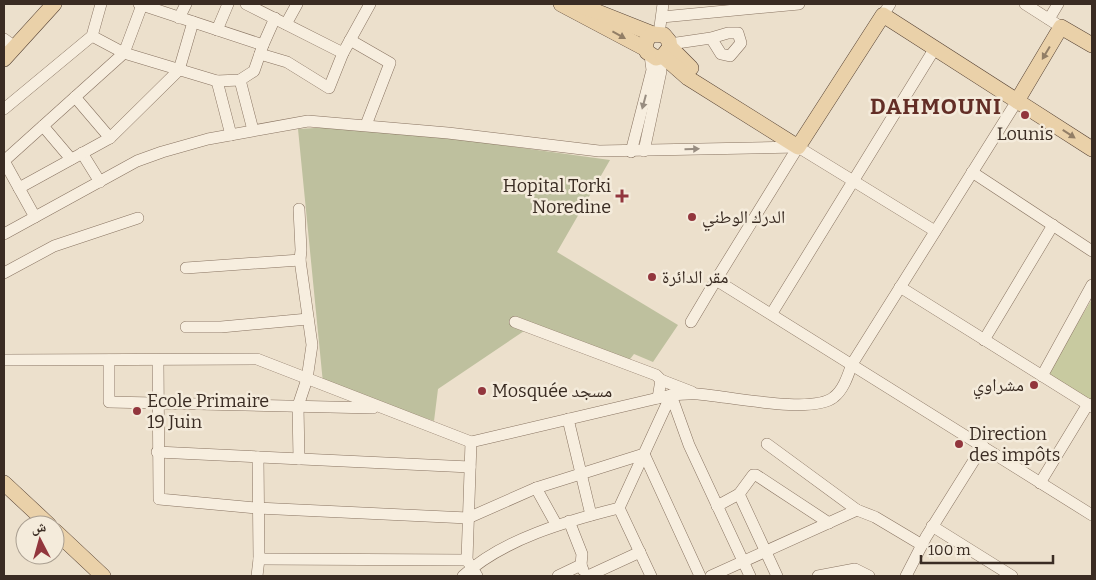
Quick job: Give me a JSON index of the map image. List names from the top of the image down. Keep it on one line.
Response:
{"districts":["DAHMOUNI"],"places":{"other":["Lounis","الدرك الوطني","مقر الدائرة","مشراوي","Mosquée مسجد","Ecole Primaire 19 Juin","Direction des impôts"],"health":["Hopital Torki Noredine"]},"scale_bar":"100 m","north":"top"}
